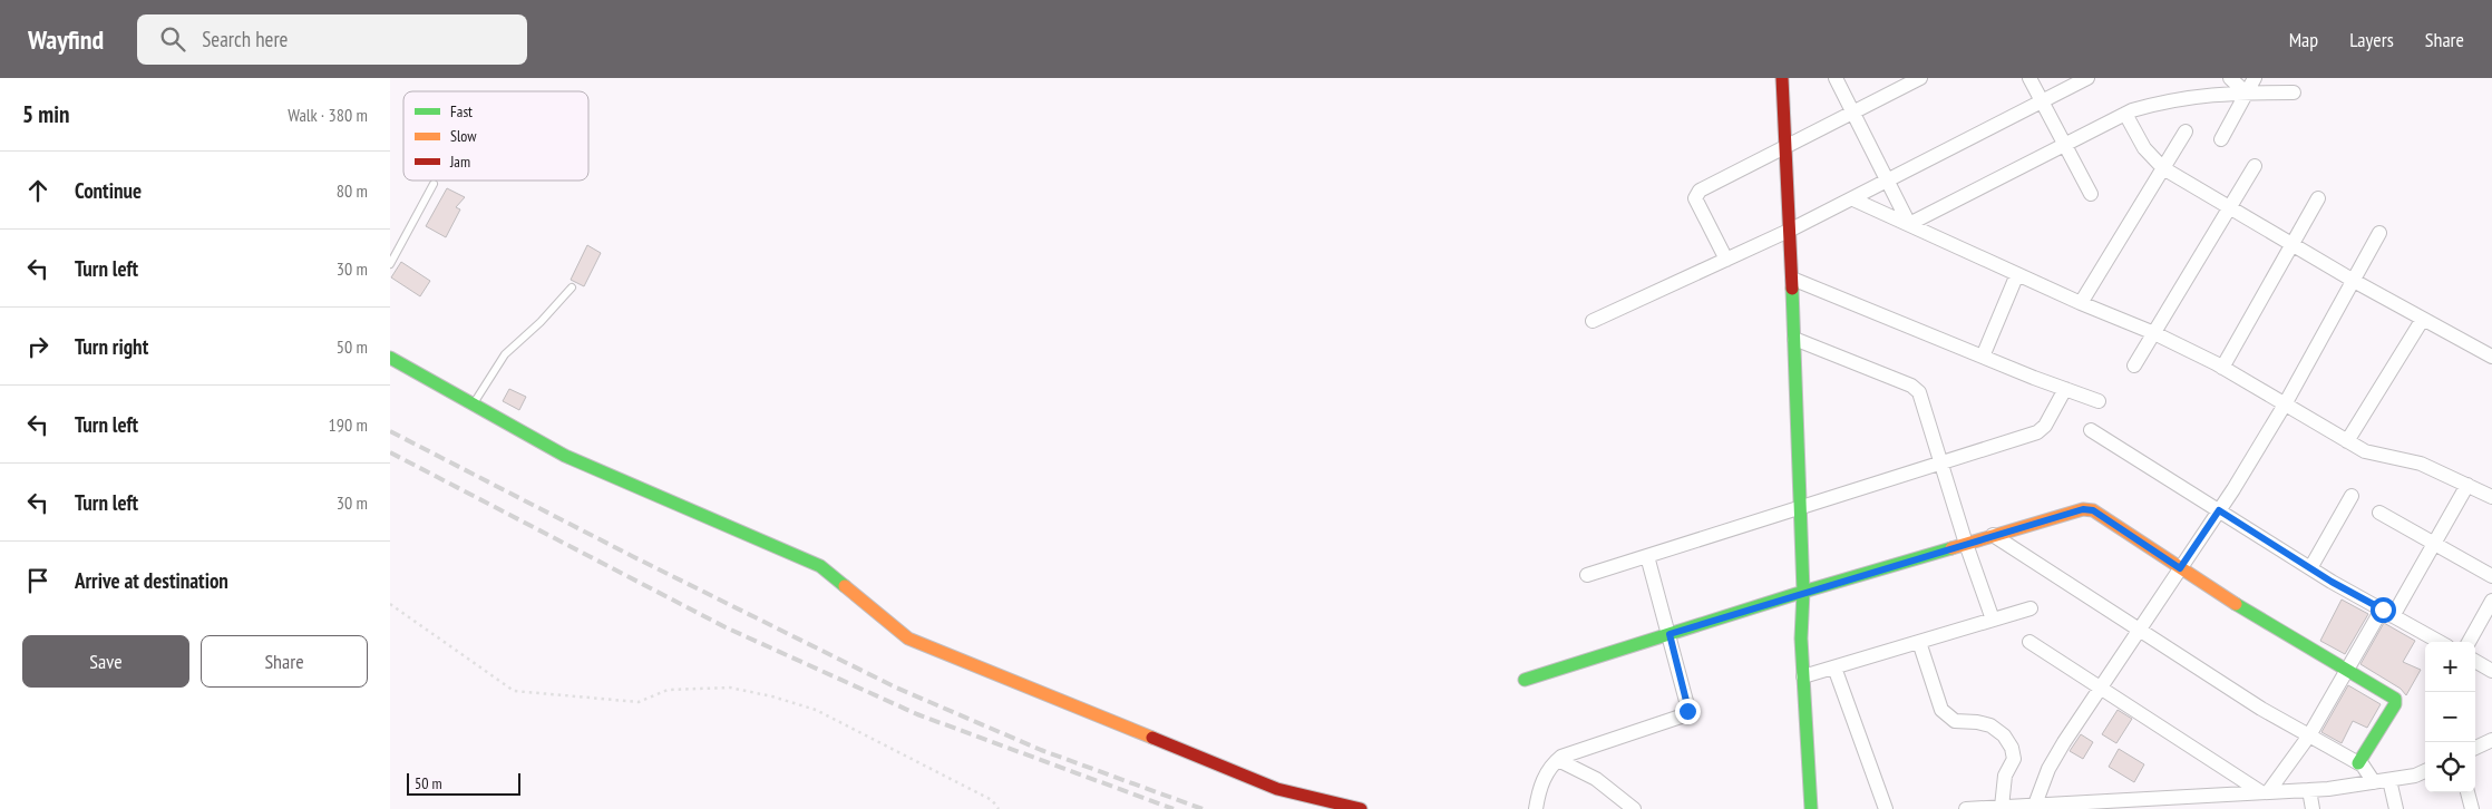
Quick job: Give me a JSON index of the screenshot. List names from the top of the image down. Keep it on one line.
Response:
{"legend":["Fast","Slow","Jam"],"scale_bar":"50 m","page":{"header":"Wayfind","search":"Search here","nav":["Map","Layers","Share"],"heading":["5 min","Walk · 380 m"],"list":[["Continue","80 m"],["Turn left","30 m"],["Turn right","50 m"],["Turn left","190 m"],["Turn left","30 m"],"Arrive at destination"],"buttons":["Save","Share"],"map_buttons":["+","−"],"scale":"50 m"}}
